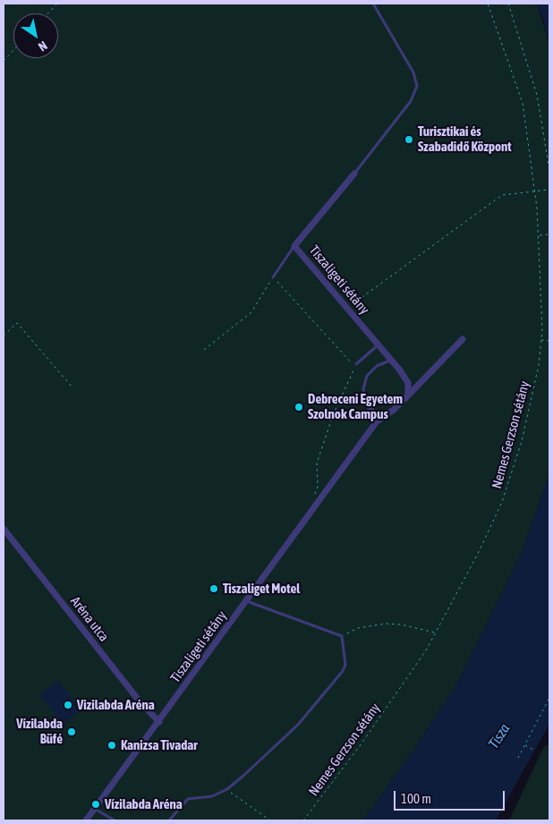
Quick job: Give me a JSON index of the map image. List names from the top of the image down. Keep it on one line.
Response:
{"streets":{"street":["Tiszaligeti sétány","Aréna utca"],"path":["Nemes Gerzson sétány"]},"crossings":[["Tiszaligeti sétány","Aréna utca"]],"water":["Tisza"],"places":["Turisztikai és Szabadidő Központ","Debreceni Egyetem Szolnok Campus","Tiszaliget Motel","Vizilabda Aréna","Vízilabda Büfé","Kanizsa Tivadar","Vízilabda Aréna"],"scale_bar":"100 m","north":"bottom right"}
